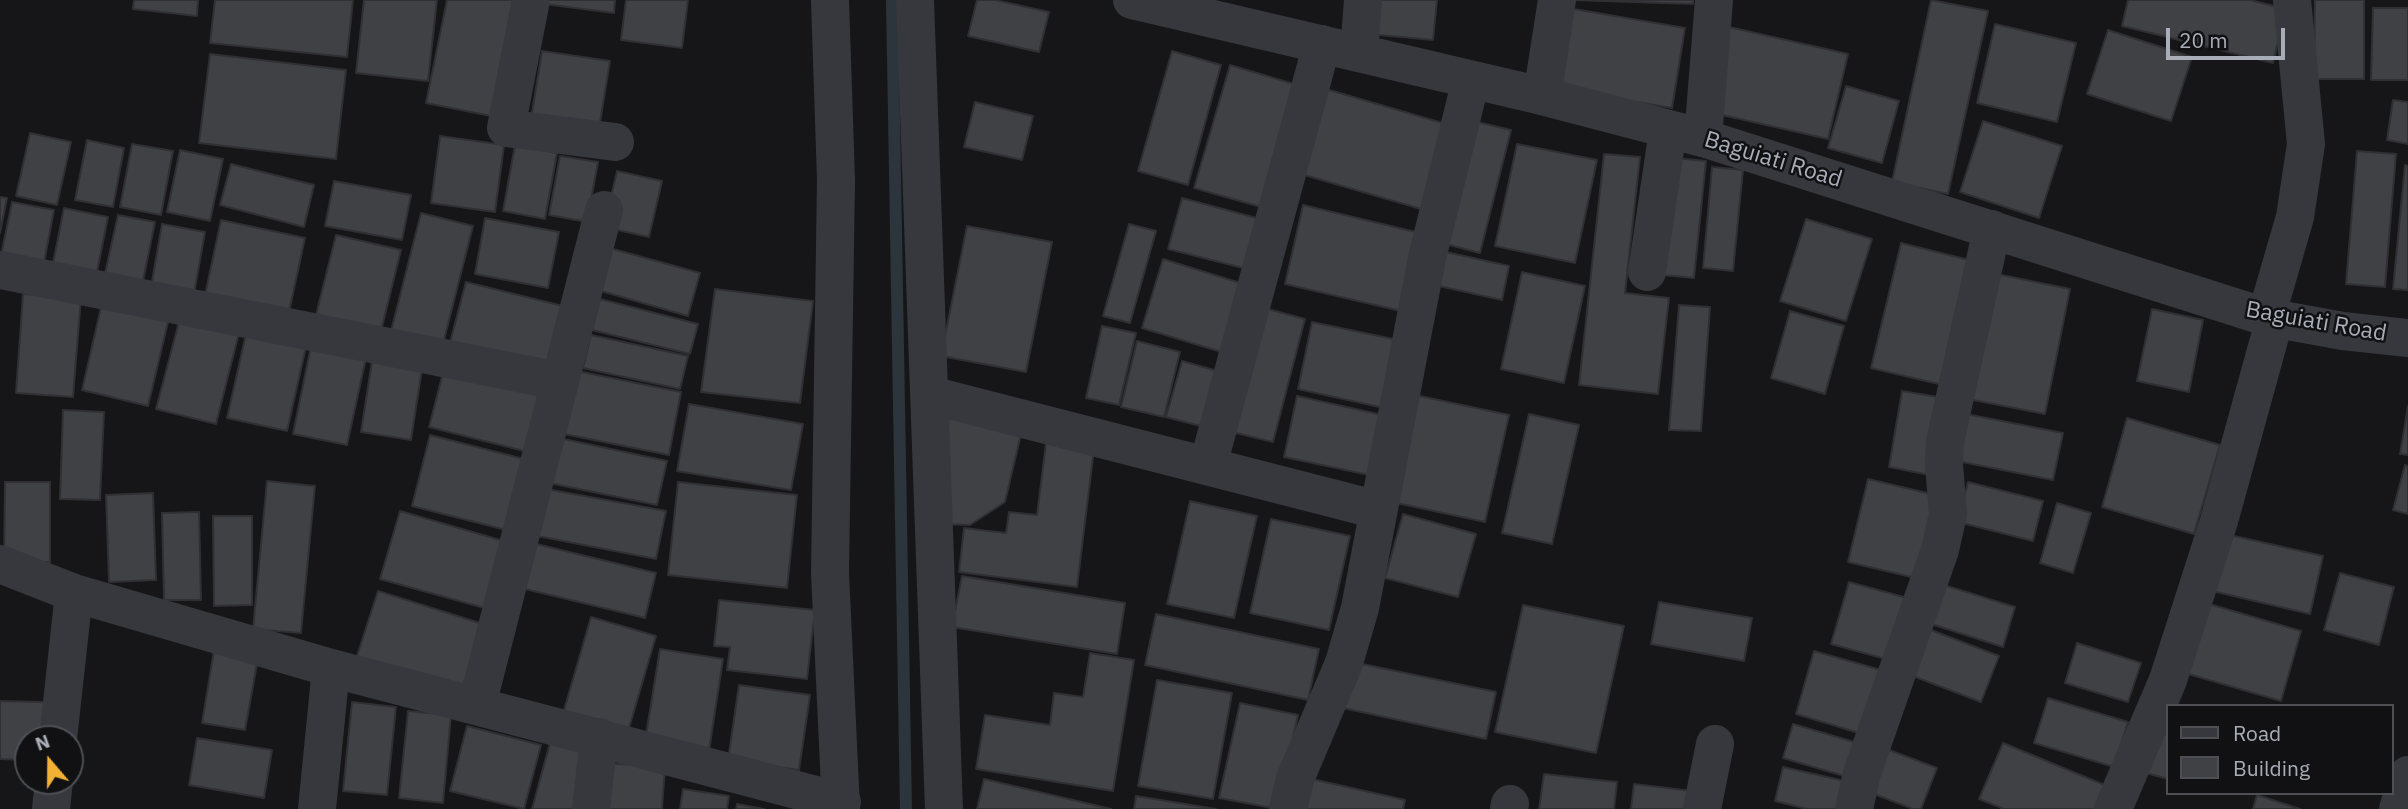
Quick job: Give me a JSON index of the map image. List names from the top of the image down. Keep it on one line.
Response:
{"streets":{"street":["Baguiati Road"]},"legend":["Road","Building"],"scale_bar":"20 m","north":"top"}
